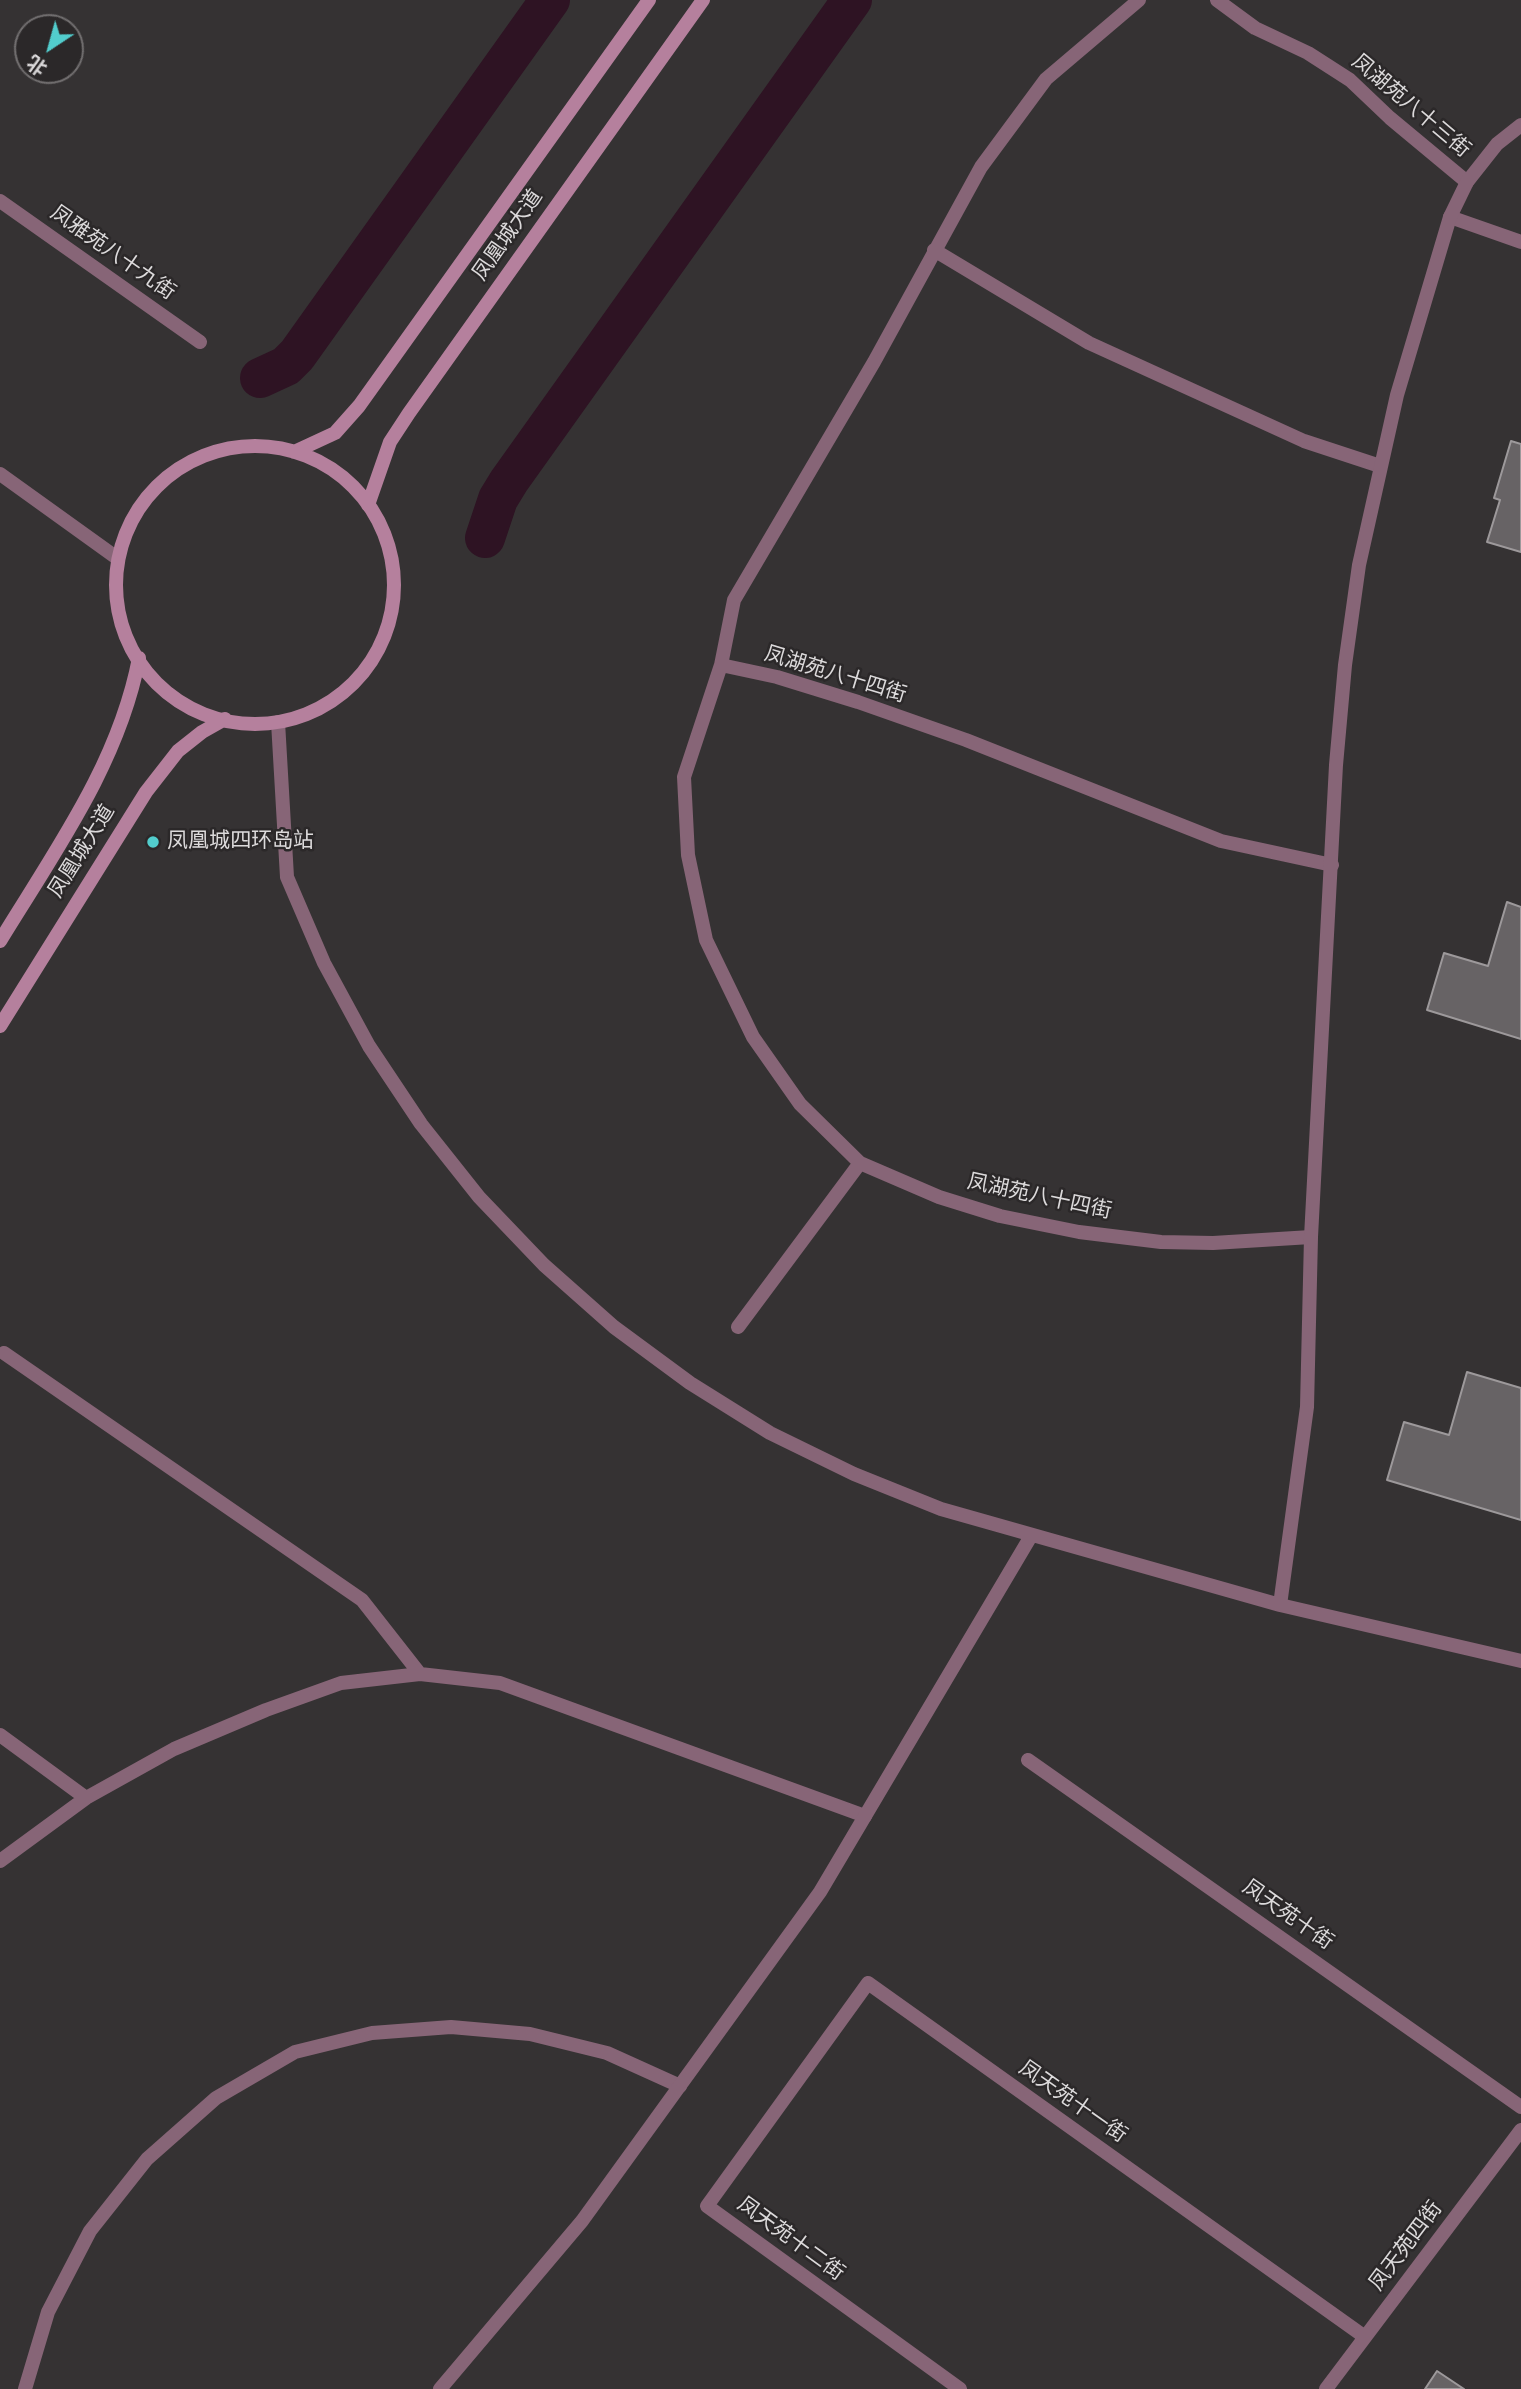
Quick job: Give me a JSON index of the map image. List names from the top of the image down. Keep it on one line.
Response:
{"streets":{"main road":["凤凰城大道"],"street":["凤湖苑八十三街","凤雅苑八十九街","凤湖苑八十四街","凤天苑十街","凤天苑十一街","凤天苑十二街","凤天苑四街"]},"crossings":[["凤天苑十一街","凤天苑十二街"],["凤天苑十一街","凤天苑四街"]],"places":["凤凰城四环岛站"],"north":"bottom left"}
